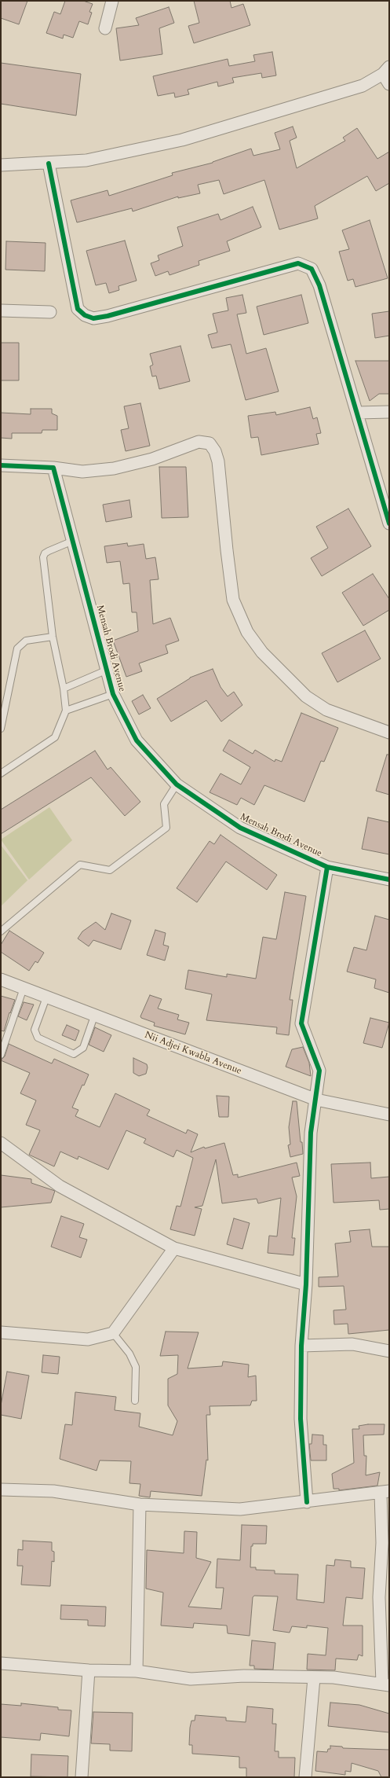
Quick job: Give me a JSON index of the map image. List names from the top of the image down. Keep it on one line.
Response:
{"streets":{"street":["Mensah Brodi Avenue","Nii Adjei Kwabla Avenue"]}}
